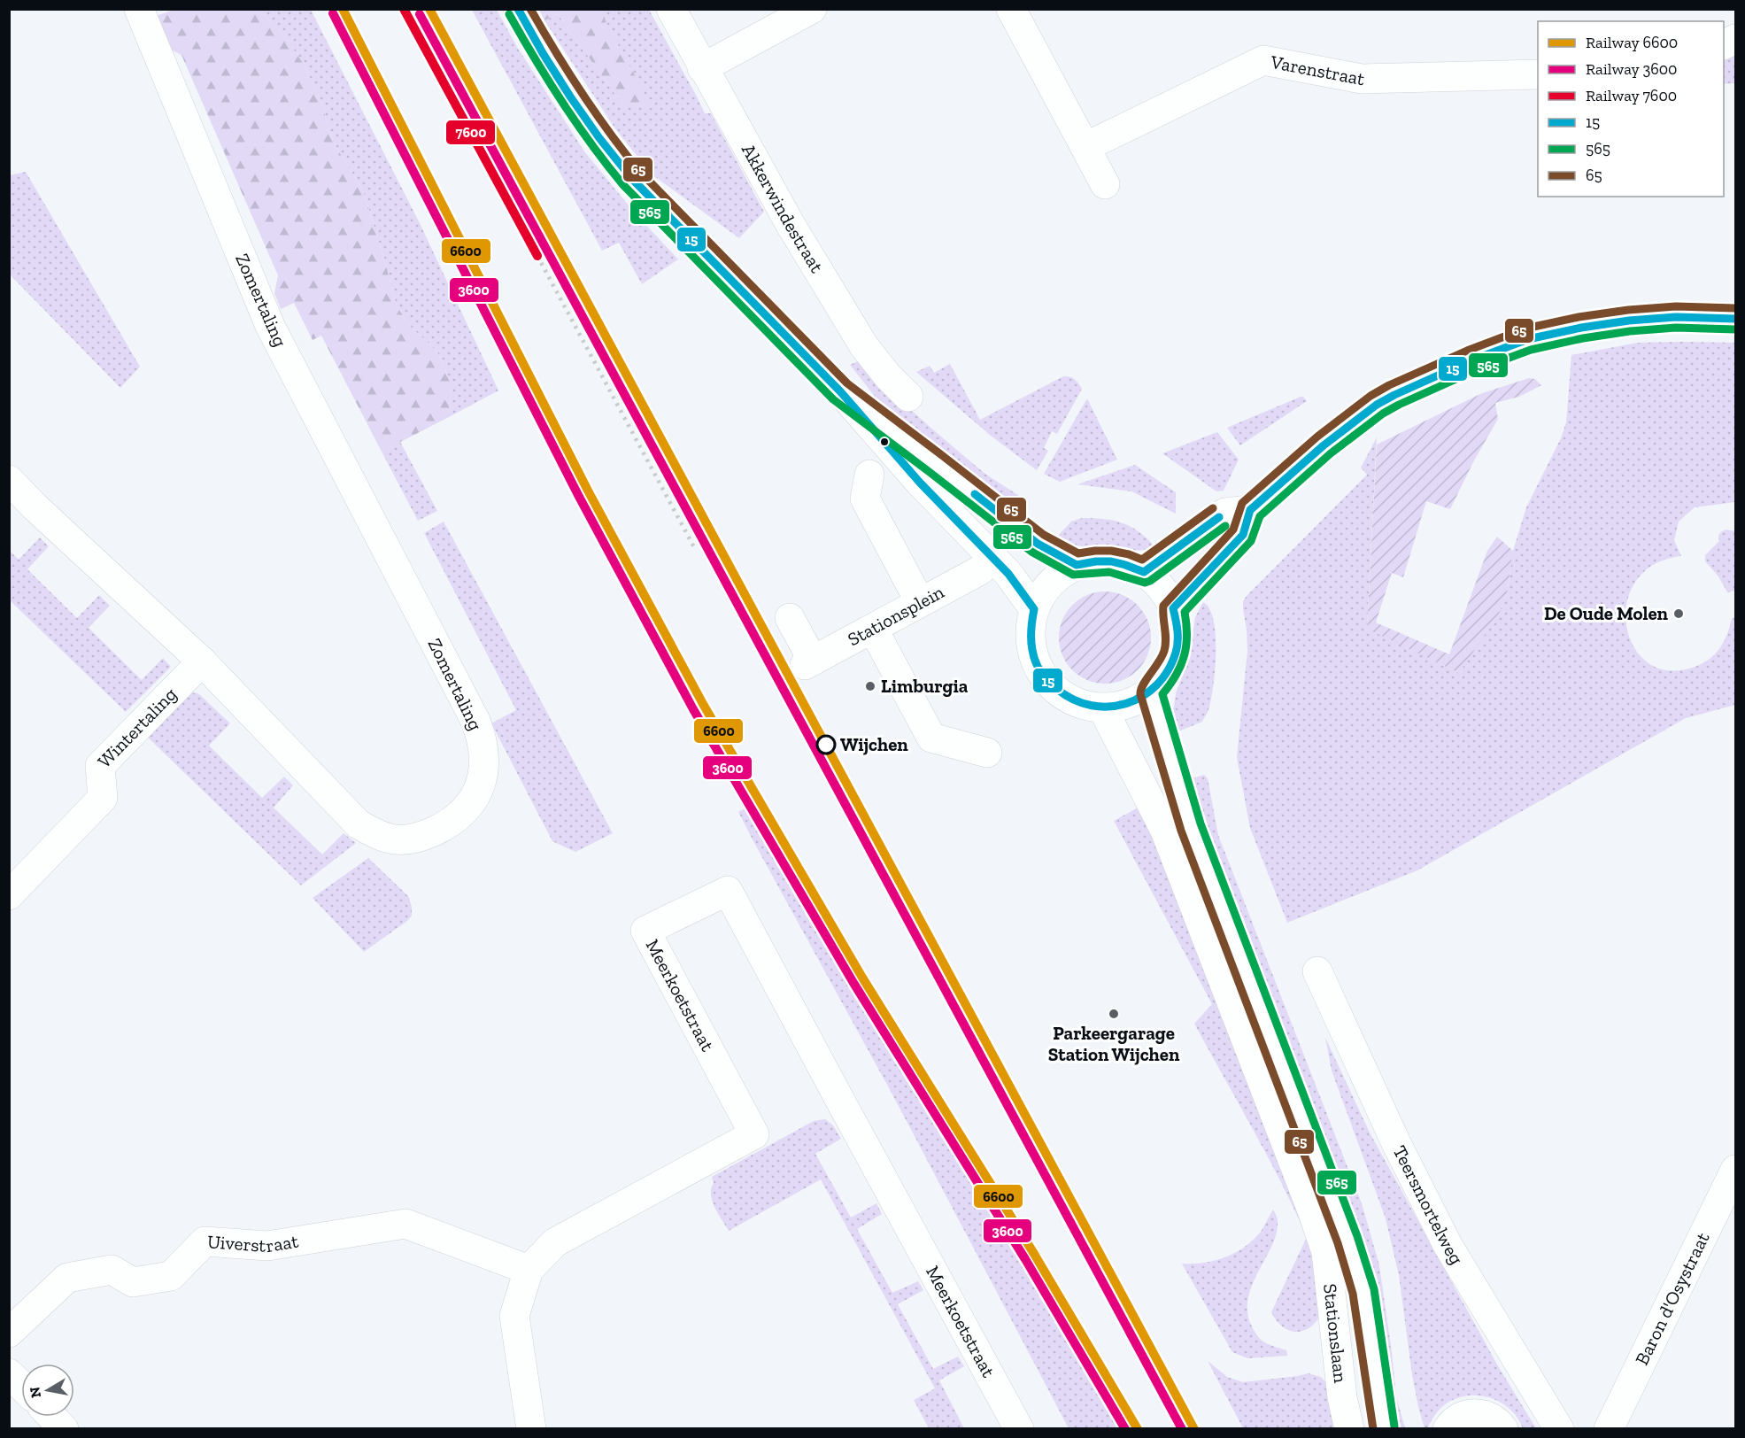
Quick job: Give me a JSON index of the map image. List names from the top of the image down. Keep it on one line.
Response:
{"streets":{"street":["Varenstraat","Akkerwindestraat","Zomertaling","Stationsplein","Wintertaling","Meerkoetstraat","Teersmortelweg","Uiverstraat","Baron d'Osystraat","Stationslaan"]},"crossings":[["Zomertaling","Wintertaling"],["Meerkoetstraat","Uiverstraat"]],"places":["De Oude Molen","Limburgia","Wijchen","Parkeergarage Station Wijchen"],"lines":["rail line 6600","rail line 7600","transit line 15","transit line 65","rail line 3600","transit line 565"],"legend":["Railway 6600","Railway 3600","Railway 7600","15","565","65"],"north":"left"}
